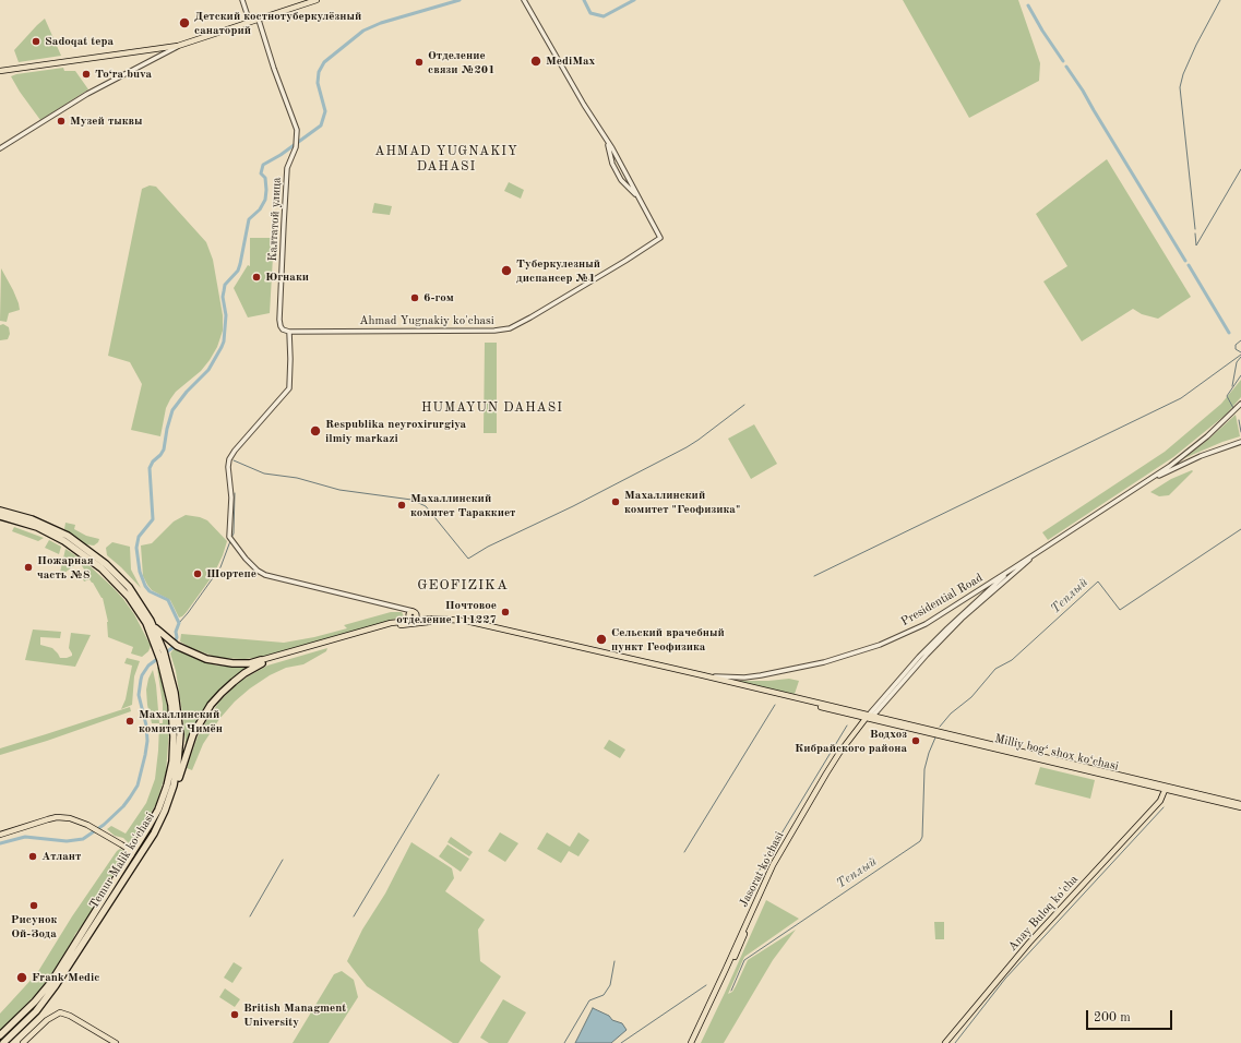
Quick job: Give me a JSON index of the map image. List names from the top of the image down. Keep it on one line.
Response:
{"streets":{"highway":["Temur Malik ko'chasi"],"main road":["Milliy bog‘ shox ko‘chasi","Jasorat koʻchasi","Anay Buloq ko'cha"],"street":["Калтатой улица","Ahmad Yugnakiy ko'chasi","Presidential Road"]},"crossings":[["Калтатой улица","Ahmad Yugnakiy ko'chasi"],["Milliy bog‘ shox ko‘chasi","Jasorat koʻchasi"],["Milliy bog‘ shox ko‘chasi","Anay Buloq ko'cha"]],"districts":["AHMAD YUGNAKIY DAHASI","HUMAYUN DAHASI","GEOFIZIKA"],"water":["Теплый"],"places":["Детский костнотуберкулёзный санаторий","Sadoqat tepa","MediMax","Отделение связи №201","To‘ra buva","Музей тыквы","Туберкулезный диспансер №1","Югнаки","6-гом","Respublika neyroxirurgiya ilmiy markazi","Махаллинский комитет \"Геофизика\"","Махаллинский комитет Тараккиет","Пожарная часть №8","Шортепе","Почтовое отделение 111227","Сельский врачебный пункт Геофизика","Махаллинский комитет Чимён","Водхоз Кибрайского района","Атлант","Рисунок Ой-Зода","Frank Medic","British Managment University"],"scale_bar":"200 m"}
